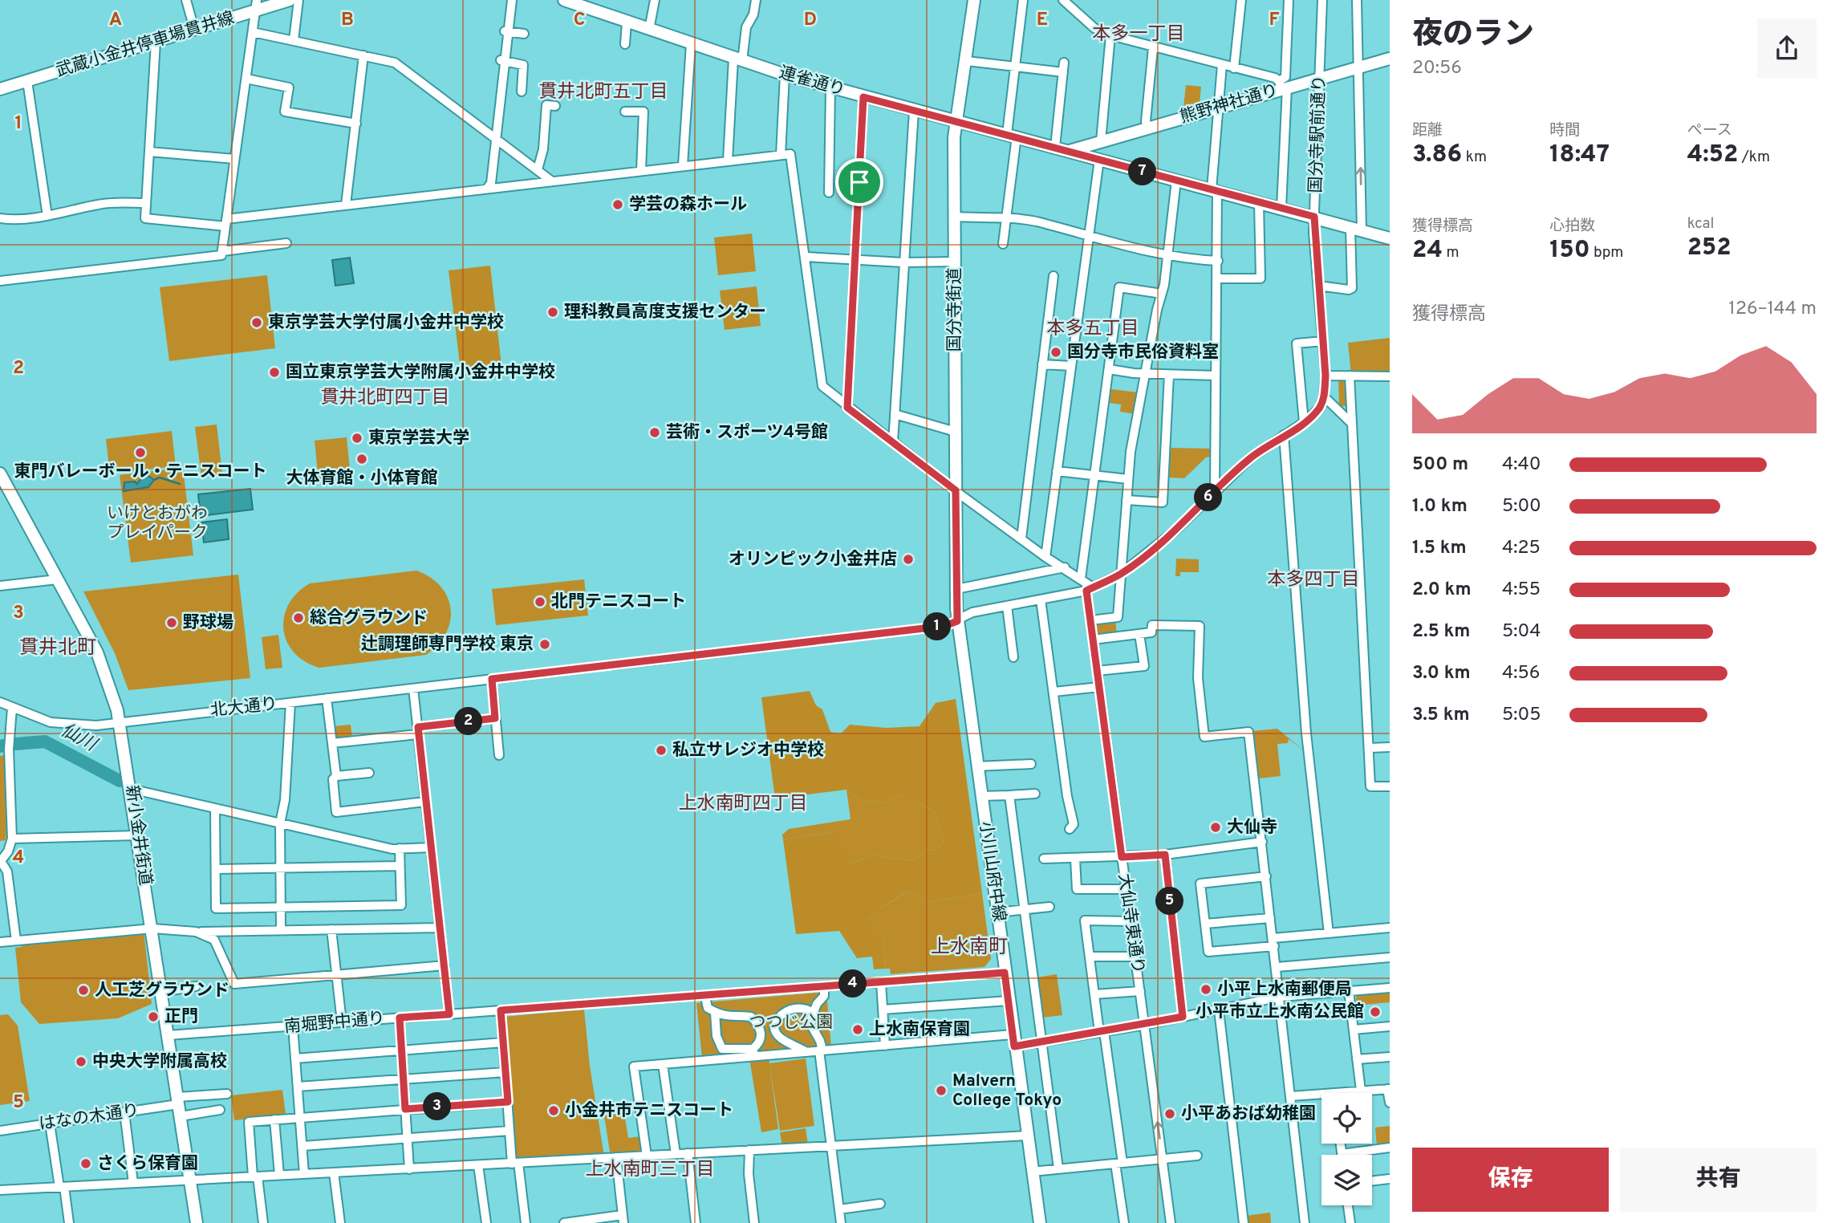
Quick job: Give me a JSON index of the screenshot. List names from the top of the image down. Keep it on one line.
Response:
{"streets":{"main road":["武蔵小金井停車場貫井線","連雀通り","熊野神社通り","国分寺街道","新小金井街道","小川山府中線"],"street":["国分寺駅前通り","北大通り","大仙寺東通り","南堀野中通り","はなの木通り"]},"crossings":[["連雀通り","熊野神社通り"],["連雀通り","国分寺駅前通り"],["連雀通り","国分寺街道"],["熊野神社通り","国分寺駅前通り"],["国分寺街道","北大通り"],["国分寺街道","小川山府中線"],["北大通り","新小金井街道"],["北大通り","小川山府中線"],["新小金井街道","南堀野中通り"],["新小金井街道","はなの木通り"],["小川山府中線","南堀野中通り"]],"districts":["本多一丁目","貫井北町五丁目","本多五丁目","貫井北町四丁目","本多四丁目","貫井北町","上水南町四丁目","上水南町","上水南町三丁目"],"water":["仙川"],"parks":["いけとおがわ プレイパーク","つつじ公園"],"places":["学芸の森ホール","理科教員高度支援センター","東京学芸大学付属小金井中学校","国分寺市民俗資料室","国立東京学芸大学附属小金井中学校","芸術・スポーツ4号館","東京学芸大学","東門バレーボール・テニスコート","大体育館・小体育館","オリンピック小金井店","北門テニスコート","総合グラウンド","野球場","辻調理師専門学校 東京","私立サレジオ中学校","大仙寺","小平上水南郵便局","人工芝グラウンド","小平市立上水南公民館","正門","上水南保育園","中央大学附属高校","Malvern College Tokyo","小金井市テニスコート","小平あおば幼稚園","さくら保育園"],"page":{"heading":["夜のラン","20:56"],"stats":[["距離","3.86 km"],["時間","18:47"],["ペース","4:52 /km"],["獲得標高","24 m"],["心拍数","150 bpm"],["kcal","252"]],"pins":["7","6","1","2","5","4","3"],"chart":["獲得標高","126–144 m"],"list":[{"name":"500 m","note":"4:40"},{"name":"1.0 km","note":"5:00"},{"name":"1.5 km","note":"4:25"},{"name":"2.0 km","note":"4:55"},{"name":"2.5 km","note":"5:04"},{"name":"3.0 km","note":"4:56"},{"name":"3.5 km","note":"5:05"}],"buttons":["保存","共有"]},"grid":{"columns":["A","B","C","D","E","F"],"rows":["1","2","3","4","5"]}}
